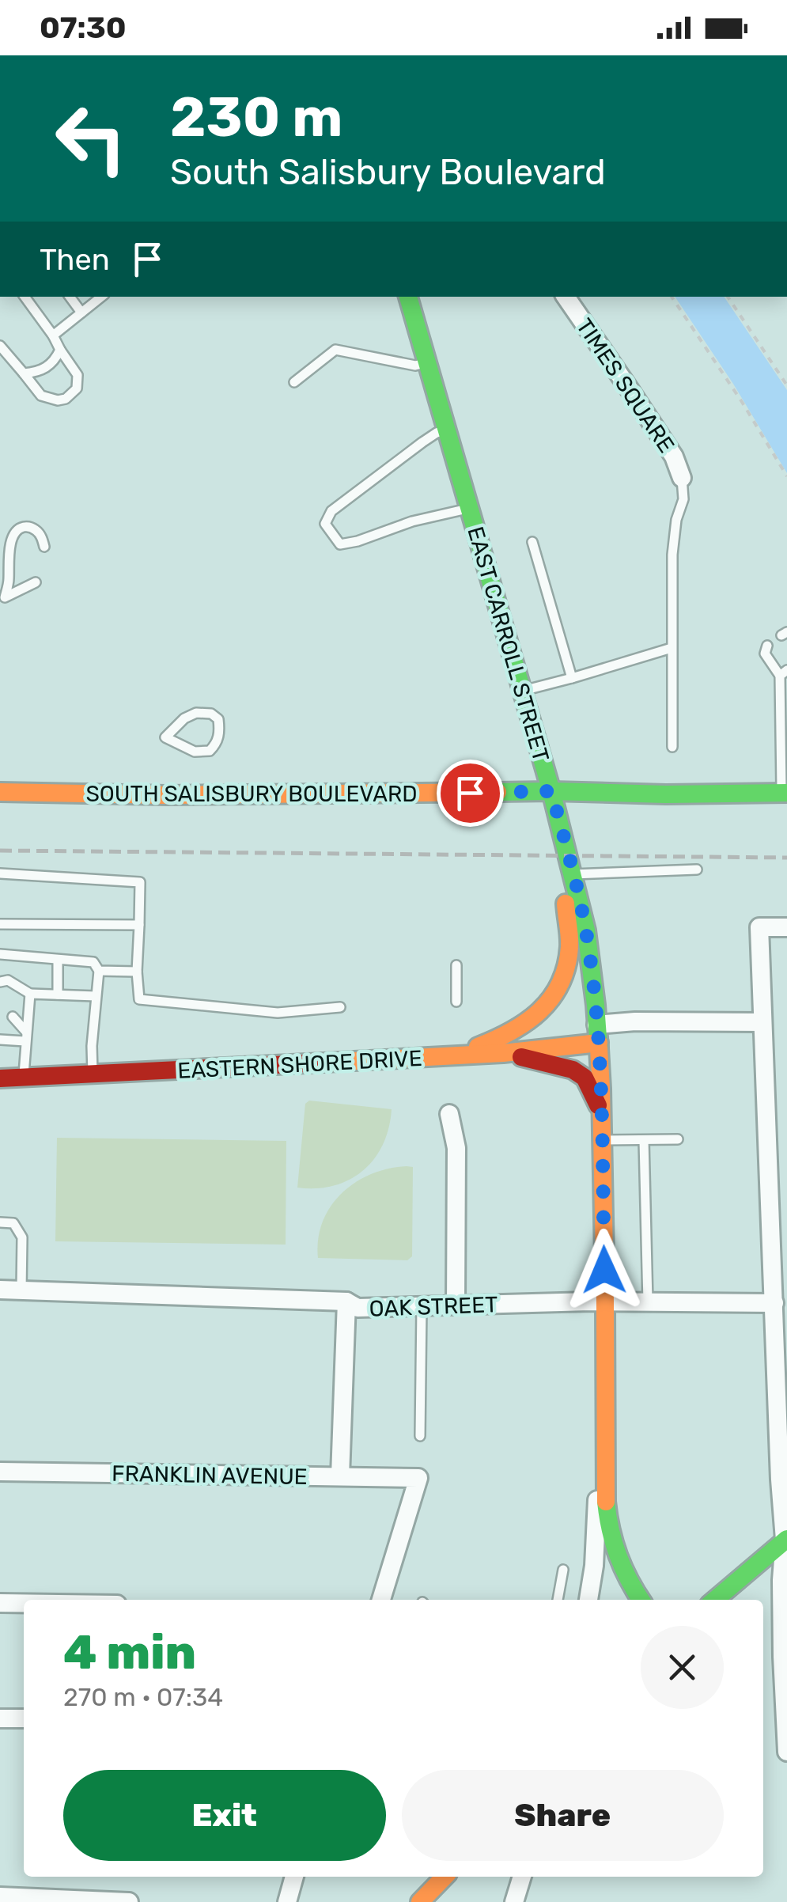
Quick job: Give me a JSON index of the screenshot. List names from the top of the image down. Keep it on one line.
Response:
{"streets":{"main road":["EAST CARROLL STREET","SOUTH SALISBURY BOULEVARD","EASTERN SHORE DRIVE"],"street":["TIMES SQUARE","OAK STREET","FRANKLIN AVENUE"]},"crossings":[["EAST CARROLL STREET","SOUTH SALISBURY BOULEVARD"],["EAST CARROLL STREET","EASTERN SHORE DRIVE"],["EAST CARROLL STREET","OAK STREET"]],"page":{"status":"07:30","turn":["230 m","South Salisbury Boulevard"],"then":"Then","heading":["4 min","270 m · 07:34"],"buttons":["Exit","Share"]}}
